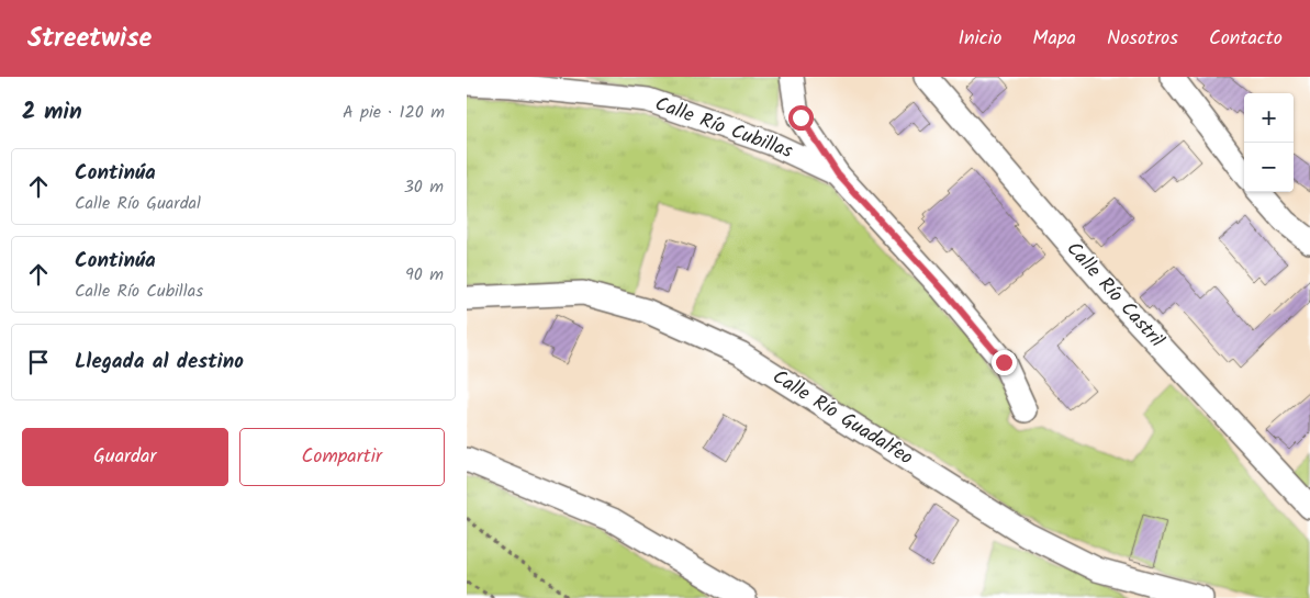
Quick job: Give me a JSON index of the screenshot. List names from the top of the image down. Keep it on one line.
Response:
{"streets":{"street":["Calle Río Cubillas","Calle Río Castril","Calle Río Guadalfeo"]},"page":{"header":"Streetwise","nav":["Inicio","Mapa","Nosotros","Contacto"],"heading":["2 min","A pie · 120 m"],"map_buttons":["+","−"],"list":[["Continúa","Calle Río Guardal","30 m"],["Continúa","Calle Río Cubillas","90 m"],"Llegada al destino"],"buttons":["Guardar","Compartir"]}}
